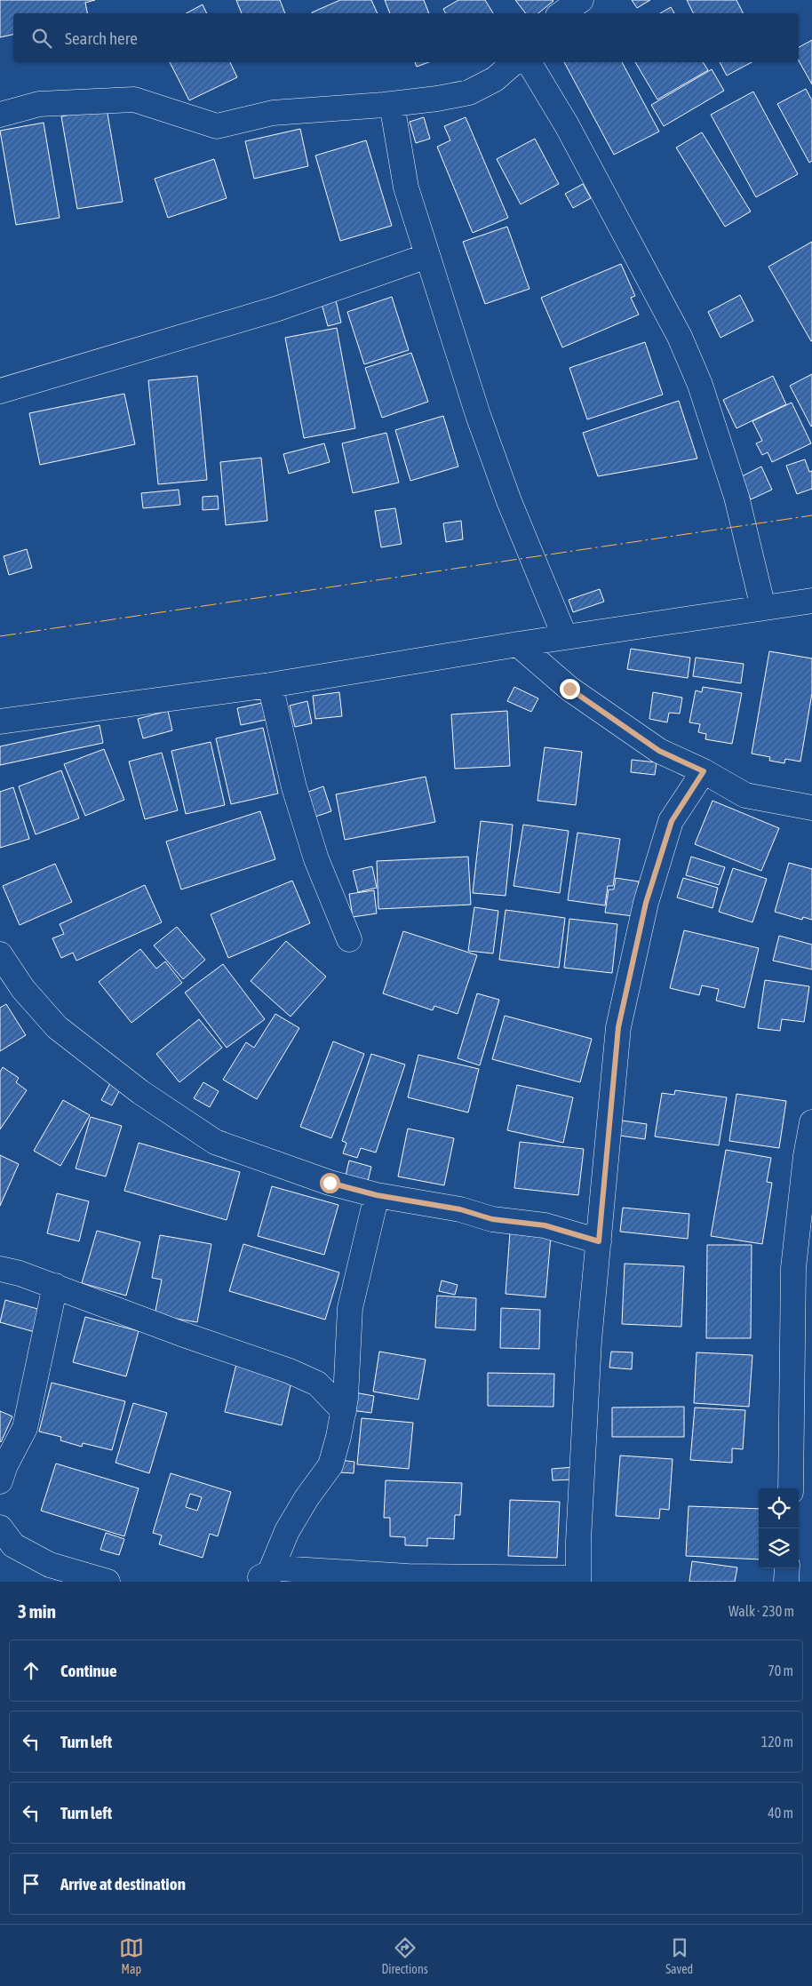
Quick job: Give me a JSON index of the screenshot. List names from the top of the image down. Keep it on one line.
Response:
{"page":{"search":"Search here","heading":["3 min","Walk · 230 m"],"list":[["Continue","70 m"],["Turn left","120 m"],["Turn left","40 m"],"Arrive at destination"],"nav":["Map","Directions","Saved"]}}
